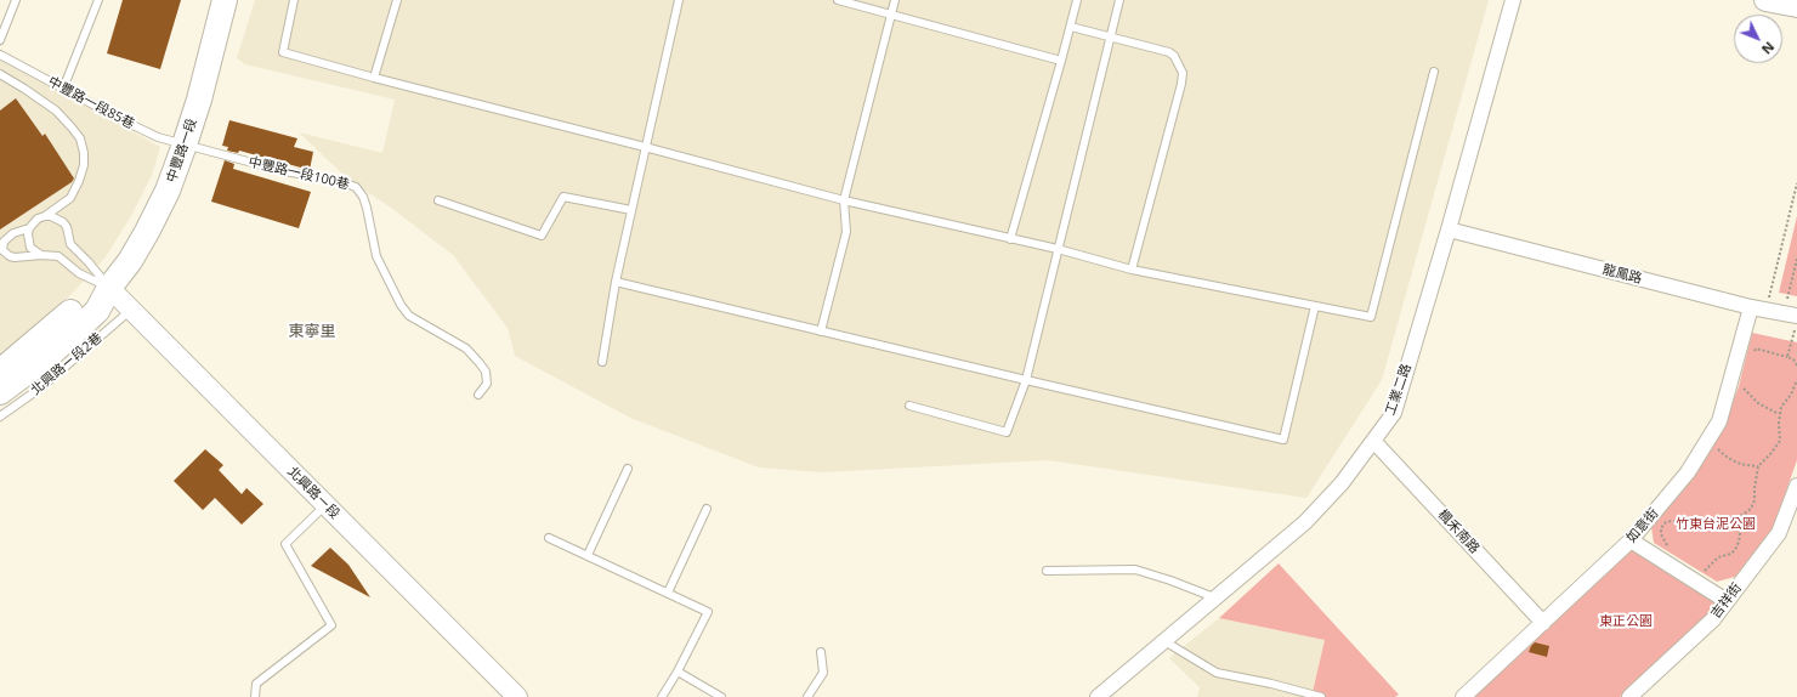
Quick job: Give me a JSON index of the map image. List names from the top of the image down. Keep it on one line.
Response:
{"streets":{"main road":["中豐路一段"],"street":["龍鳳路","工業二路","北興路ㄧ段","如意街","楓禾南路","吉祥街"],"lane":["中豐路一段85巷","中豐路一段100巷","北興路ㄧ段2巷"]},"crossings":[["中豐路一段85巷","中豐路一段"],["中豐路一段85巷","中豐路一段100巷"],["中豐路一段","中豐路一段100巷"],["中豐路一段","北興路ㄧ段"],["龍鳳路","工業二路"],["龍鳳路","如意街"],["北興路ㄧ段2巷","北興路ㄧ段"],["工業二路","楓禾南路"],["如意街","楓禾南路"]],"districts":["東寧里"],"parks":["竹東台泥公園","東正公園"],"north":"bottom right"}
